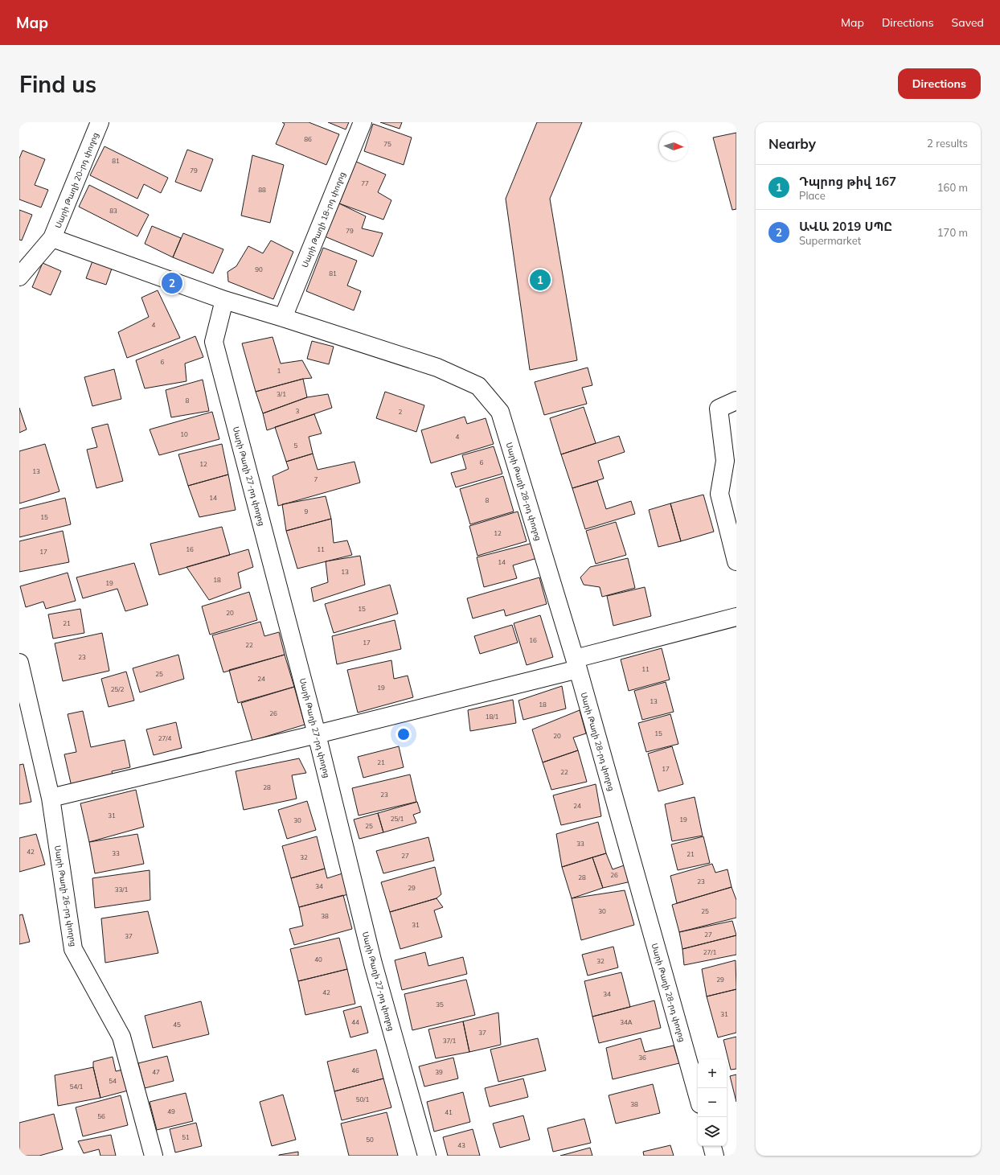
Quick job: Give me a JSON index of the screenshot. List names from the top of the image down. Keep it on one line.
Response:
{"streets":{"street":["Սարի Թաղի 20-րդ փողոց","Սարի Թաղի 18-րդ փողոց","Սարի Թաղի 27-րդ փողոց","Սարի Թաղի 28-րդ փողոց","Սարի Թաղի 26-րդ փողոց"]},"crossings":[["Սարի Թաղի 18-րդ փողոց","Սարի Թաղի 28-րդ փողոց"]],"house_numbers":["86","75","81","79","77","88","83","79","90","81","4","6","1","3/1","8","3","2","10","4","5","6","12","13","7","14","8","9","15","12","16","11","17","14","13","18","19","15","20","21","16","17","22","23","11","25","24","19","25/2","13","18","26","18/1","15","20","27/4","21","17","22","28","23","24","31","25/1","19","30","25","33","42","33","21","27","32","26","28","23","34","29","33/1","30","25","38","31","27","37","27/1","40","32","29","42","34","35","31","44","34А","45","37","37/1","36","46","47","39","54","54/1","50/1","38","49","41","56","51","50","43"],"north":"right","page":{"header":"Map","nav":["Map","Directions","Saved"],"buttons":"Directions","title":"Find us","heading":["Nearby","2 results"],"list":[{"mark":"1","name":"Դպրոց թիվ 167","note":"Place","value":"160 m"},{"mark":"2","name":"ԱՎԱ 2019 ՍՊԸ","note":"Supermarket","value":"170 m"}],"pins":["1","2"],"map_buttons":["+","−"]}}
